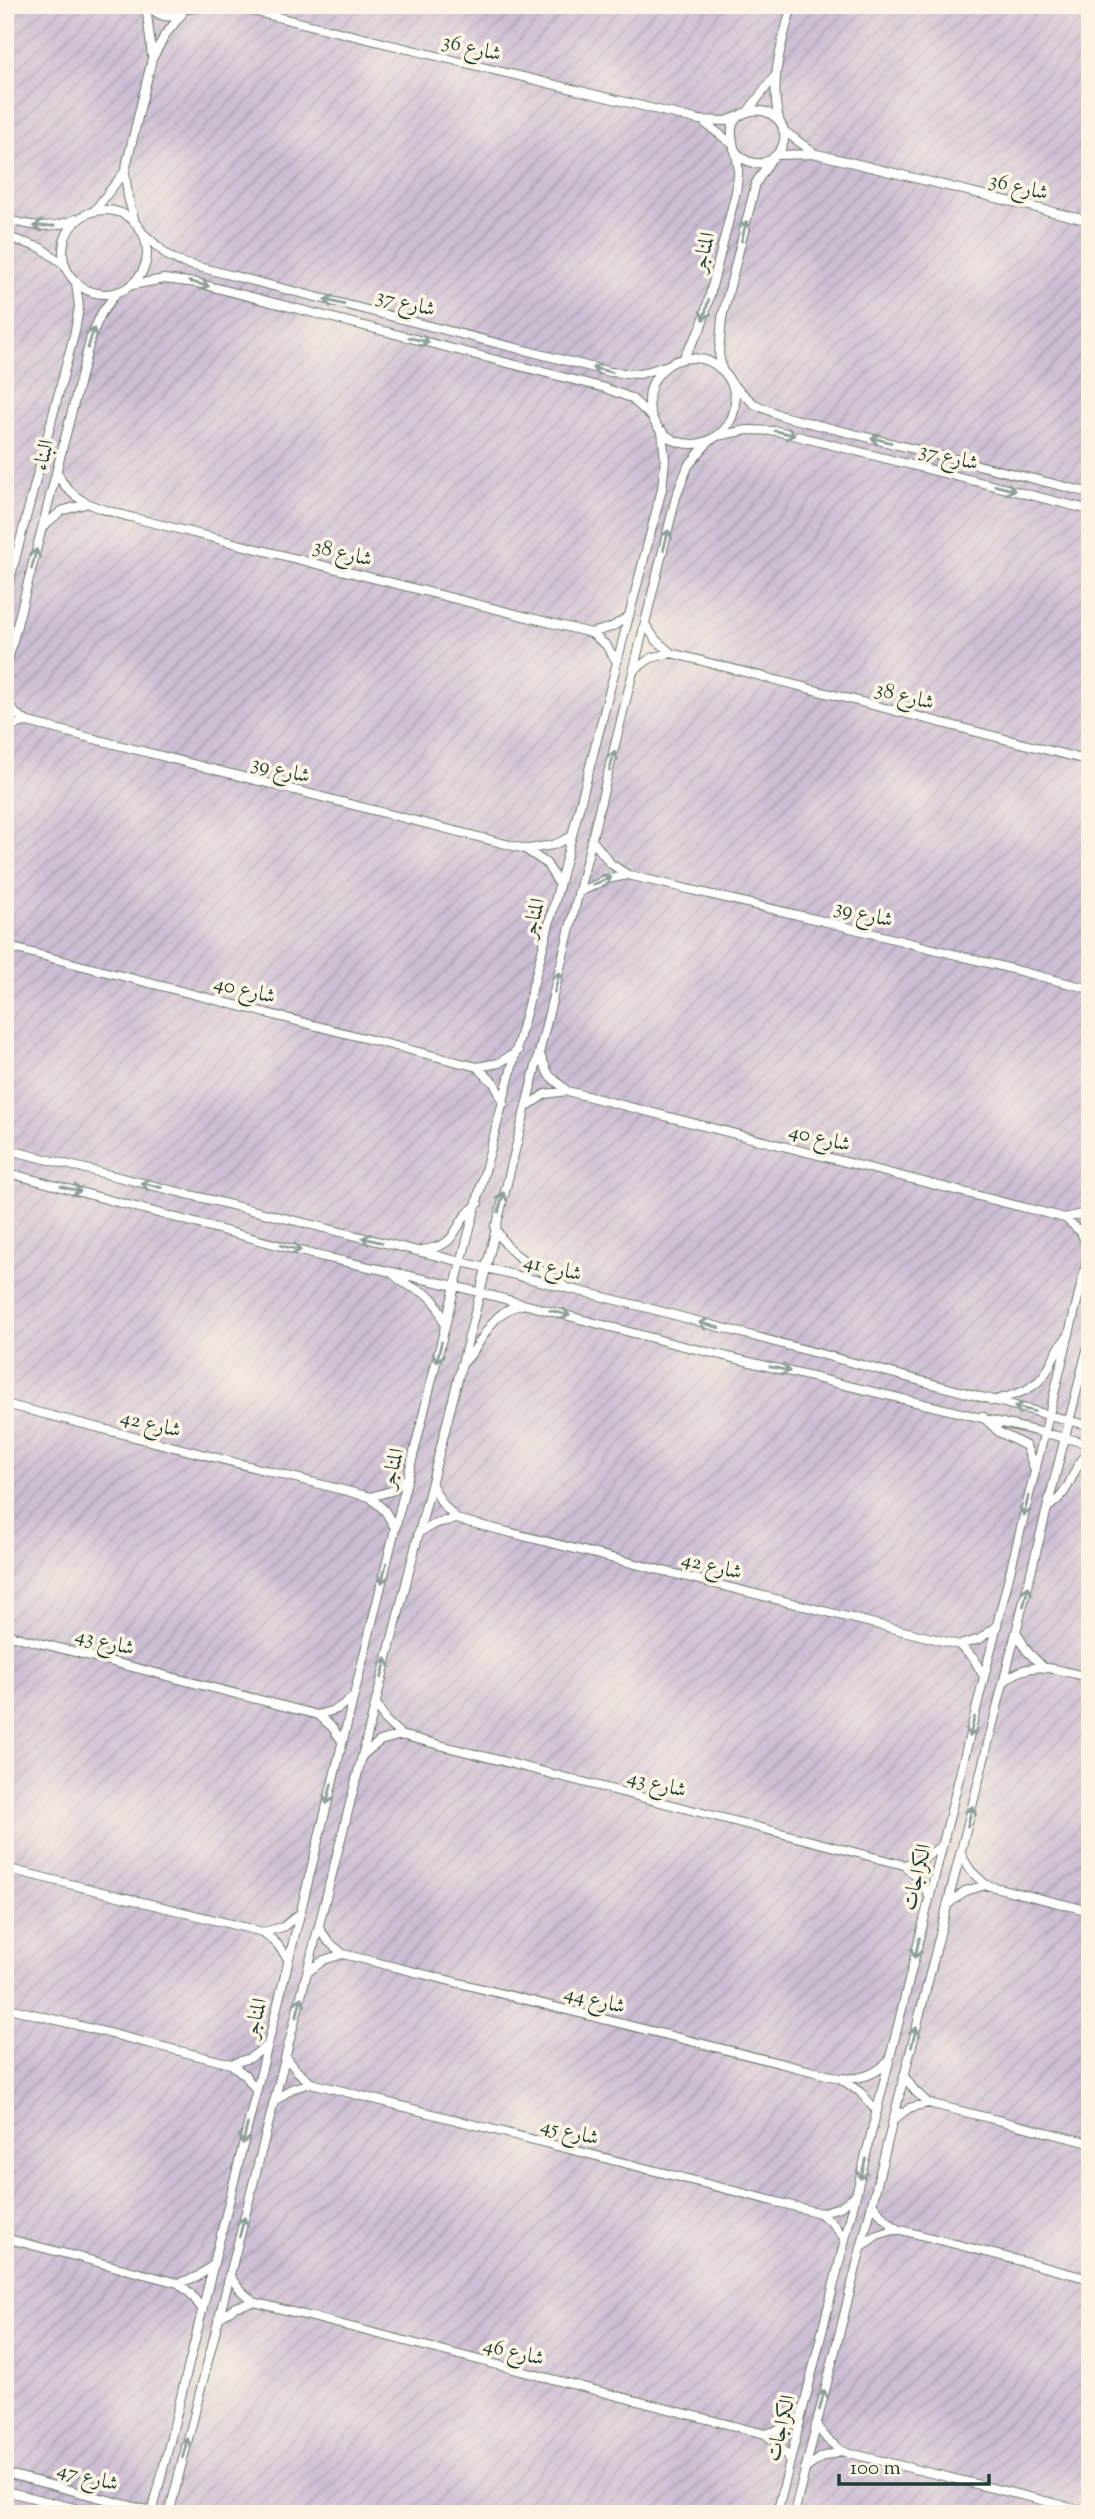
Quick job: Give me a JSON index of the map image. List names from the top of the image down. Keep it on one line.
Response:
{"streets":{"street":["شارع 36","المناجر","شارع 37","البناء","شارع 38","شارع 39","شارع 40","شارع 41","شارع 42","شارع 43","الكراجات","شارع 44","شارع 45","شارع 46","شارع 47"]},"crossings":[["شارع 36","المناجر"],["المناجر","شارع 37"],["المناجر","شارع 39"],["المناجر","شارع 41"],["المناجر","شارع 47"],["شارع 37","البناء"],["شارع 41","الكراجات"],["الكراجات","شارع 44"]],"scale_bar":"100 m"}
